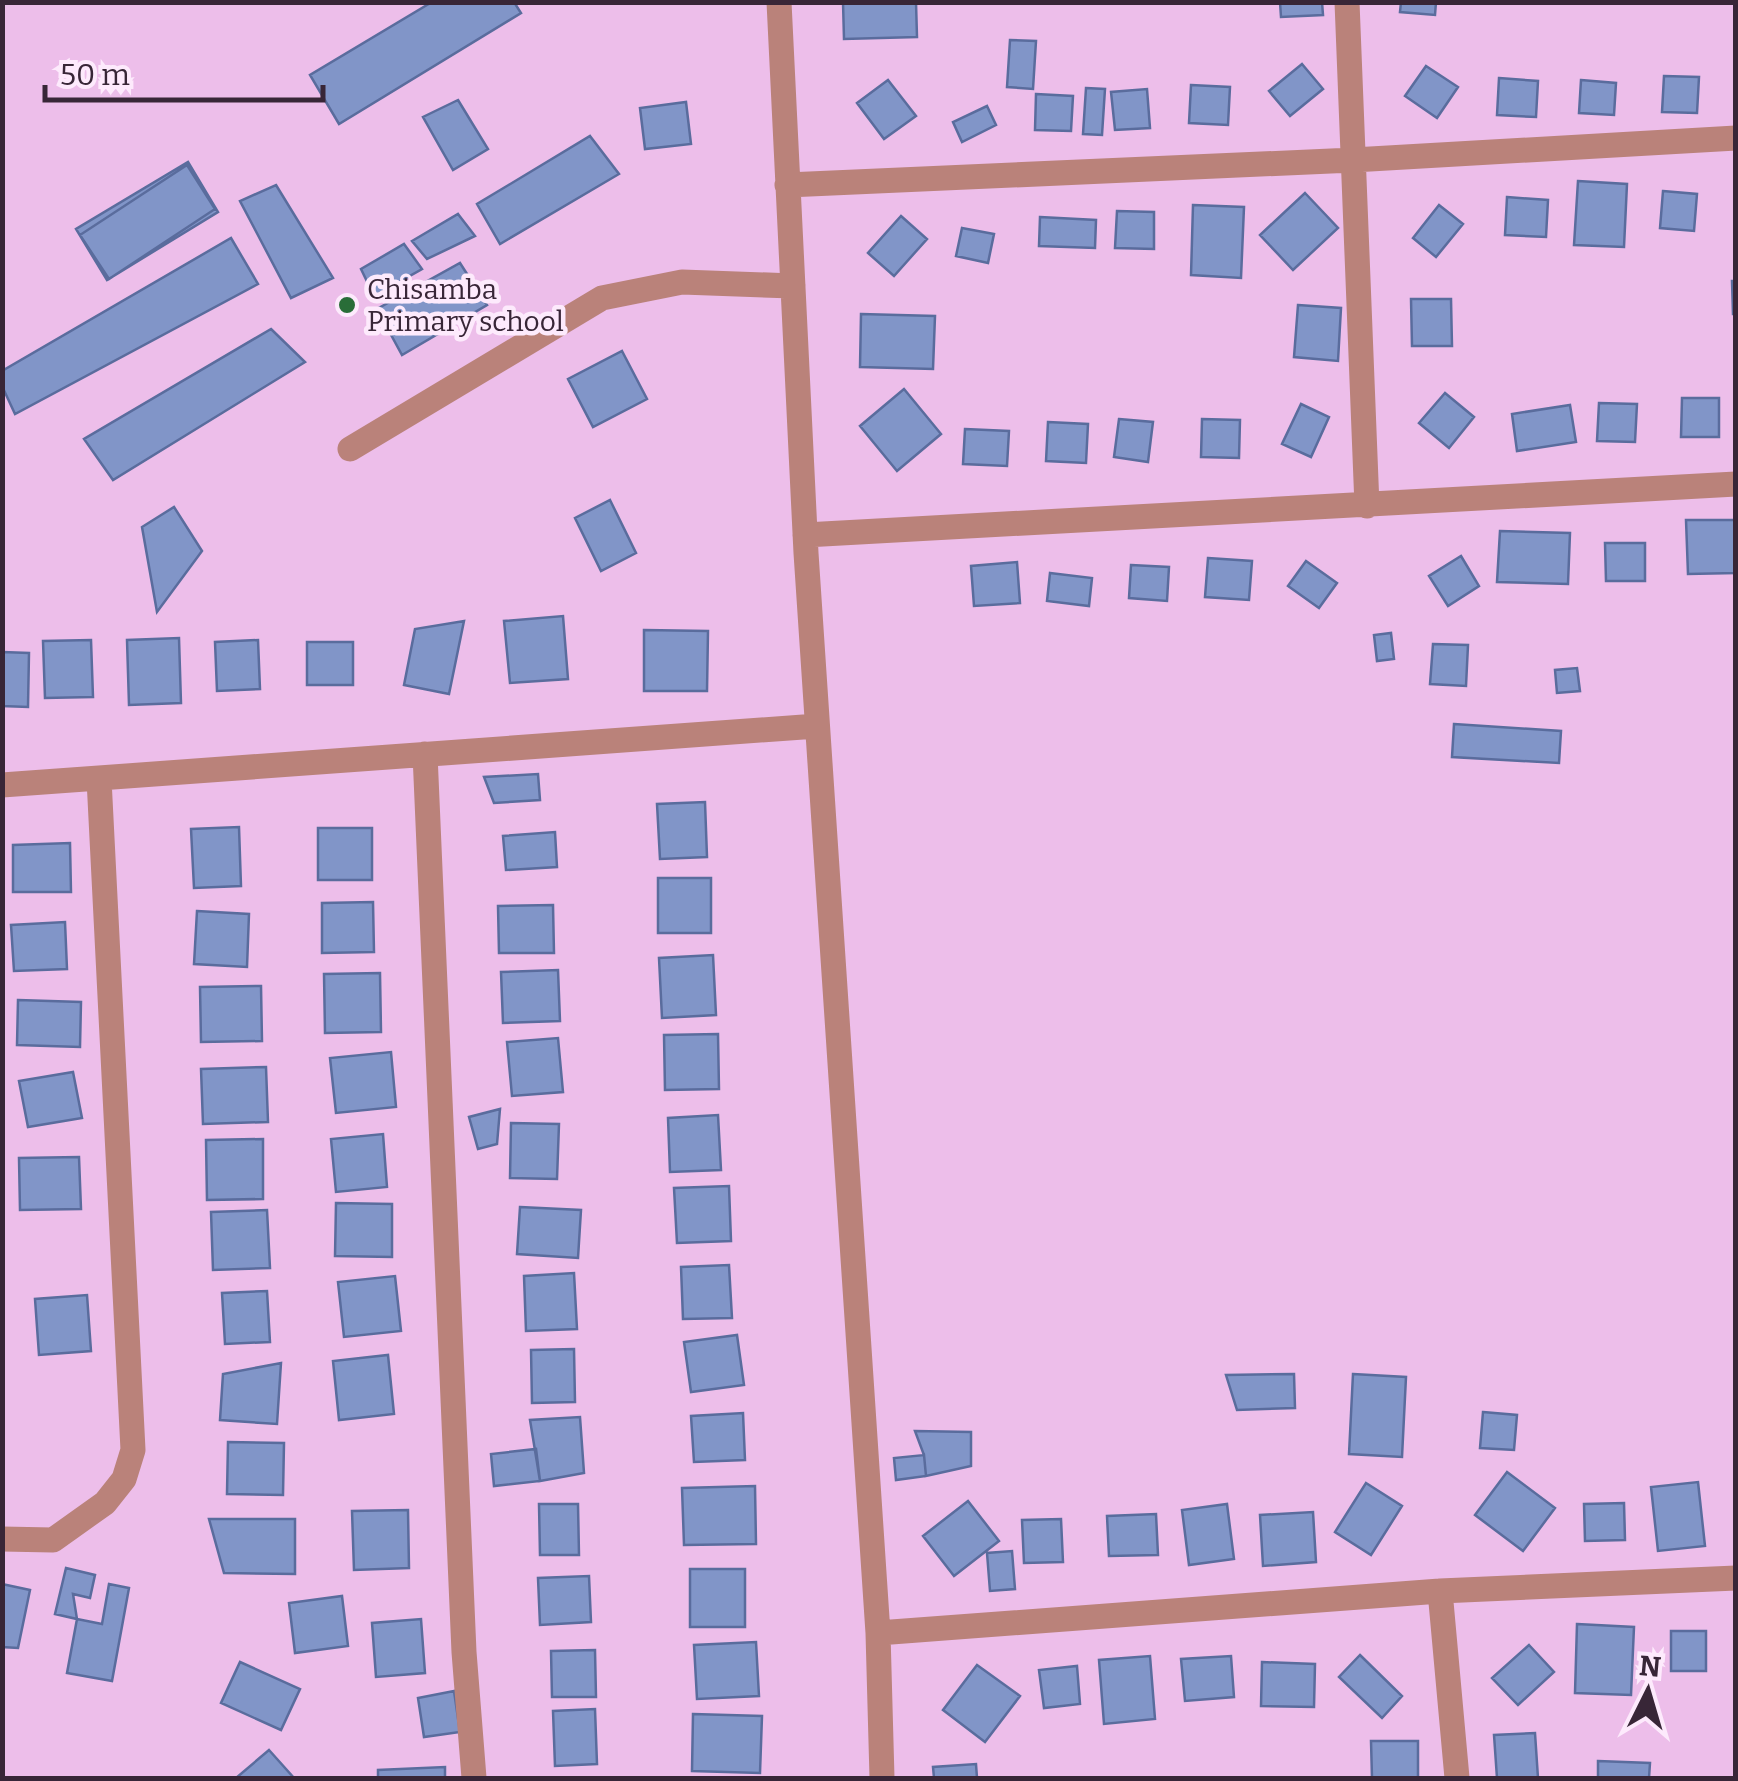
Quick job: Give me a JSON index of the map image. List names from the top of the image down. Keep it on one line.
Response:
{"places":["Chisamba Primary school"],"scale_bar":"50 m","north":"top"}
